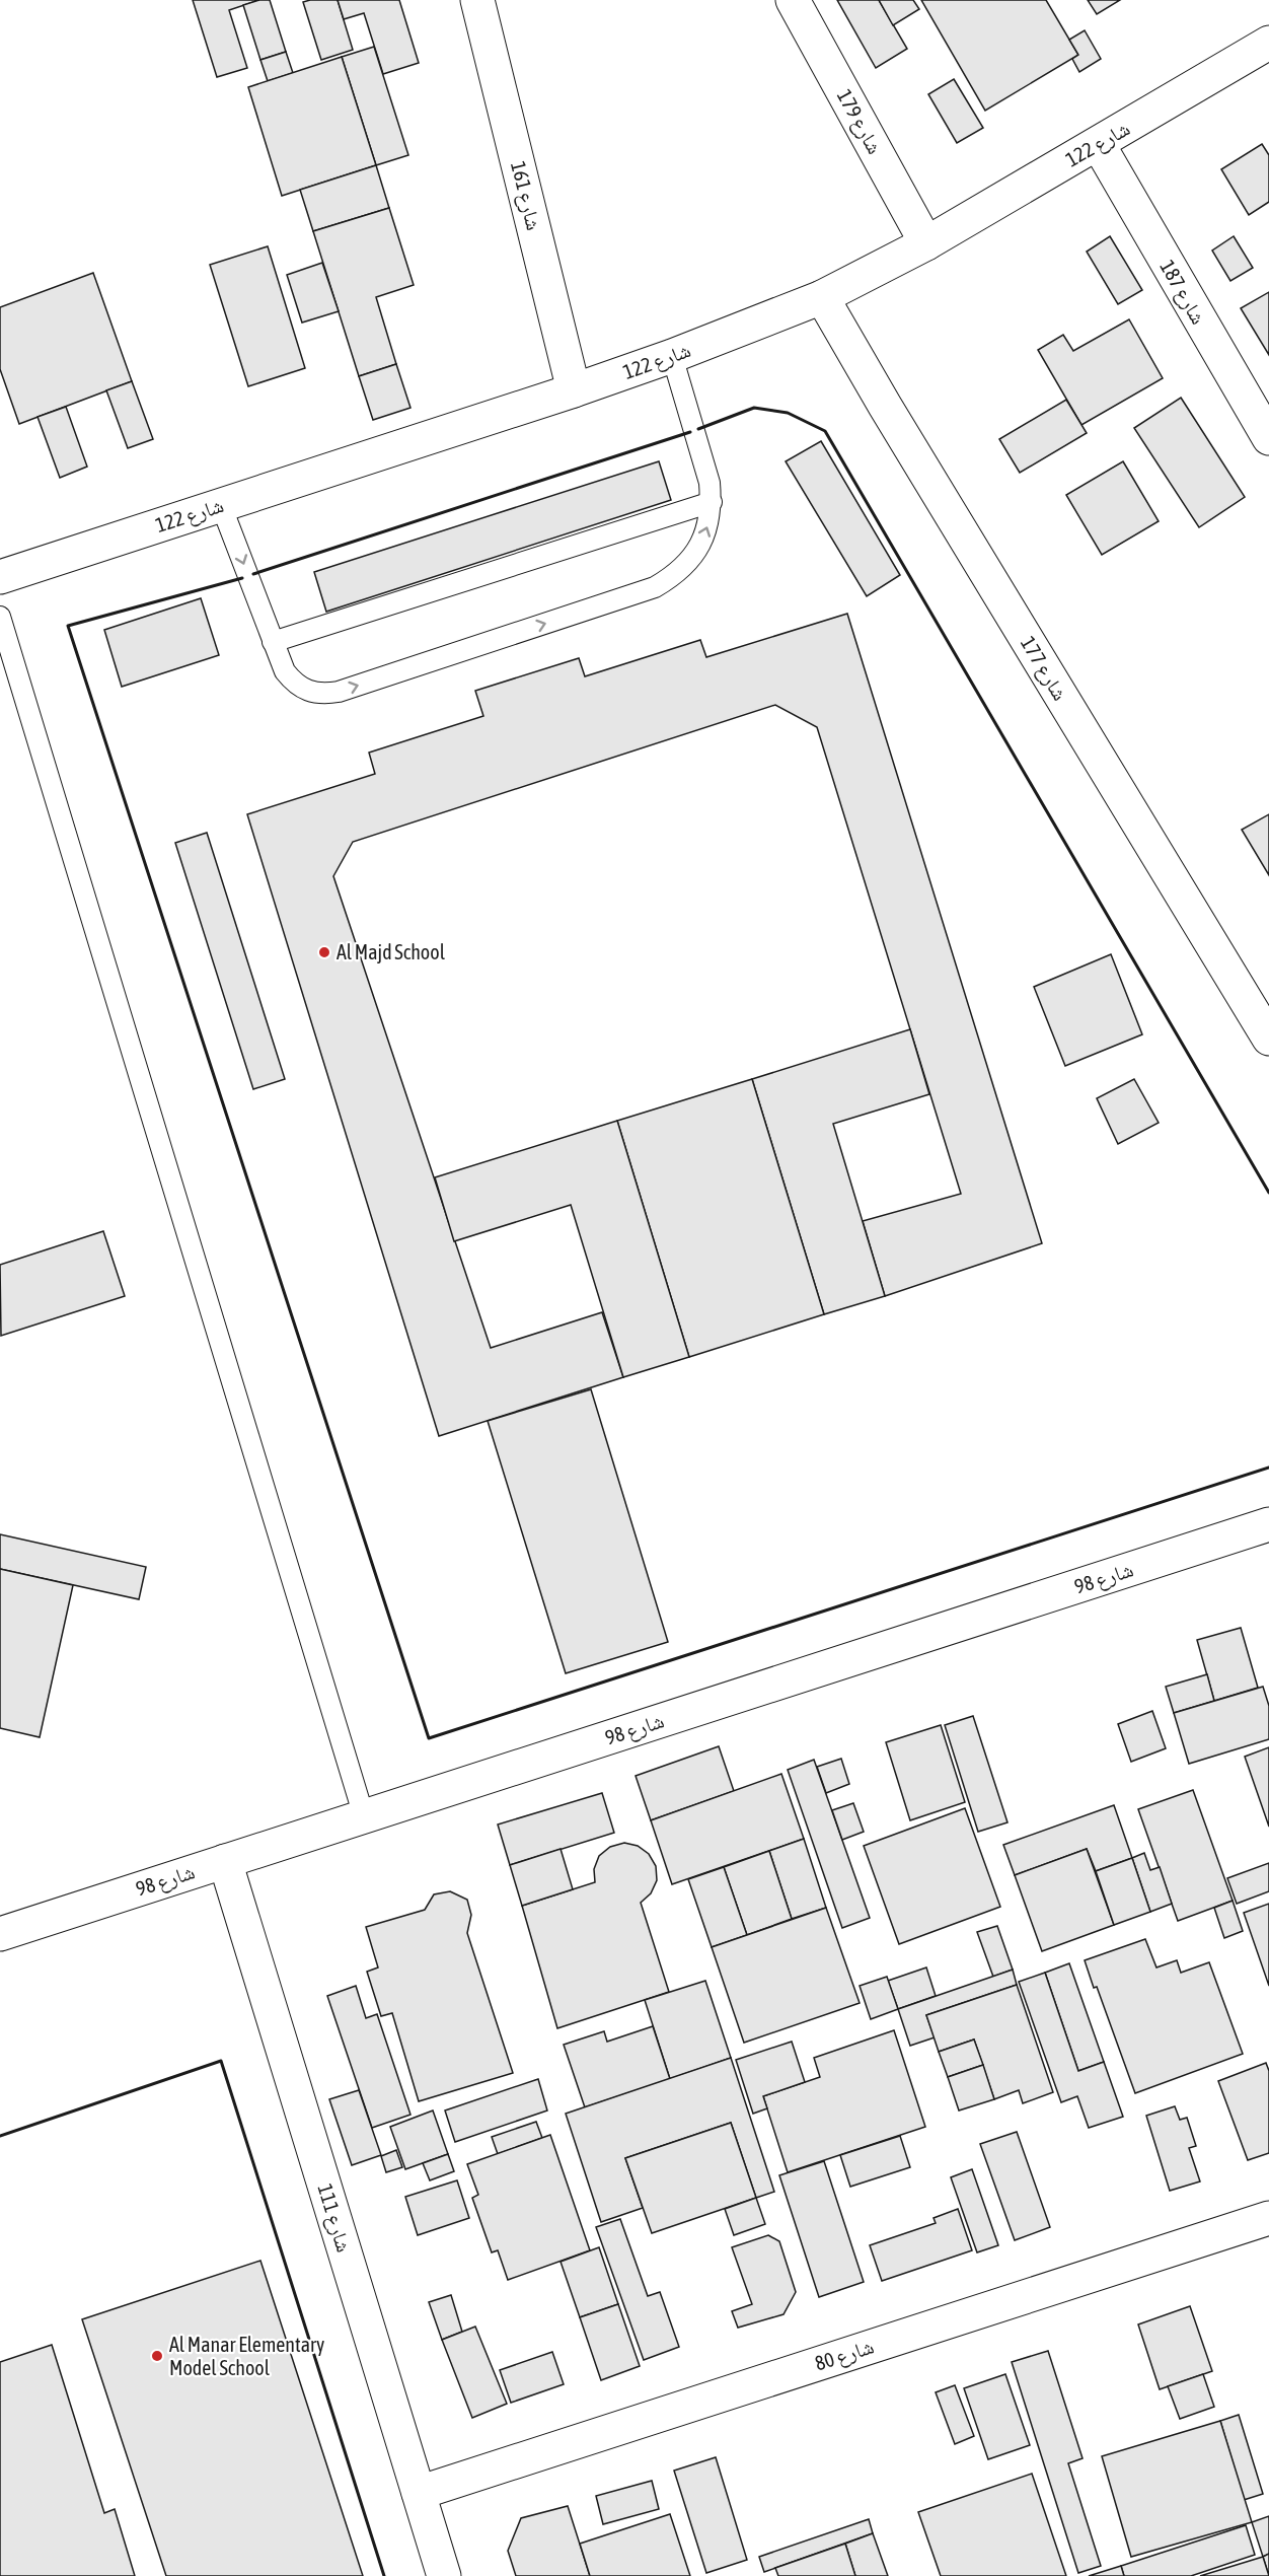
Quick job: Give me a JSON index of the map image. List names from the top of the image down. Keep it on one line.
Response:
{"streets":{"street":["شارع 179","شارع 122","شارع 161","شارع 187","شارع 177","شارع 98","شارع 111","شارع 80"]},"crossings":[["شارع 179","شارع 122"],["شارع 122","شارع 161"],["شارع 122","شارع 187"],["شارع 122","شارع 177"],["شارع 98","شارع 111"],["شارع 111","شارع 80"]],"places":["Al Majd School","Al Manar Elementary Model School"]}
